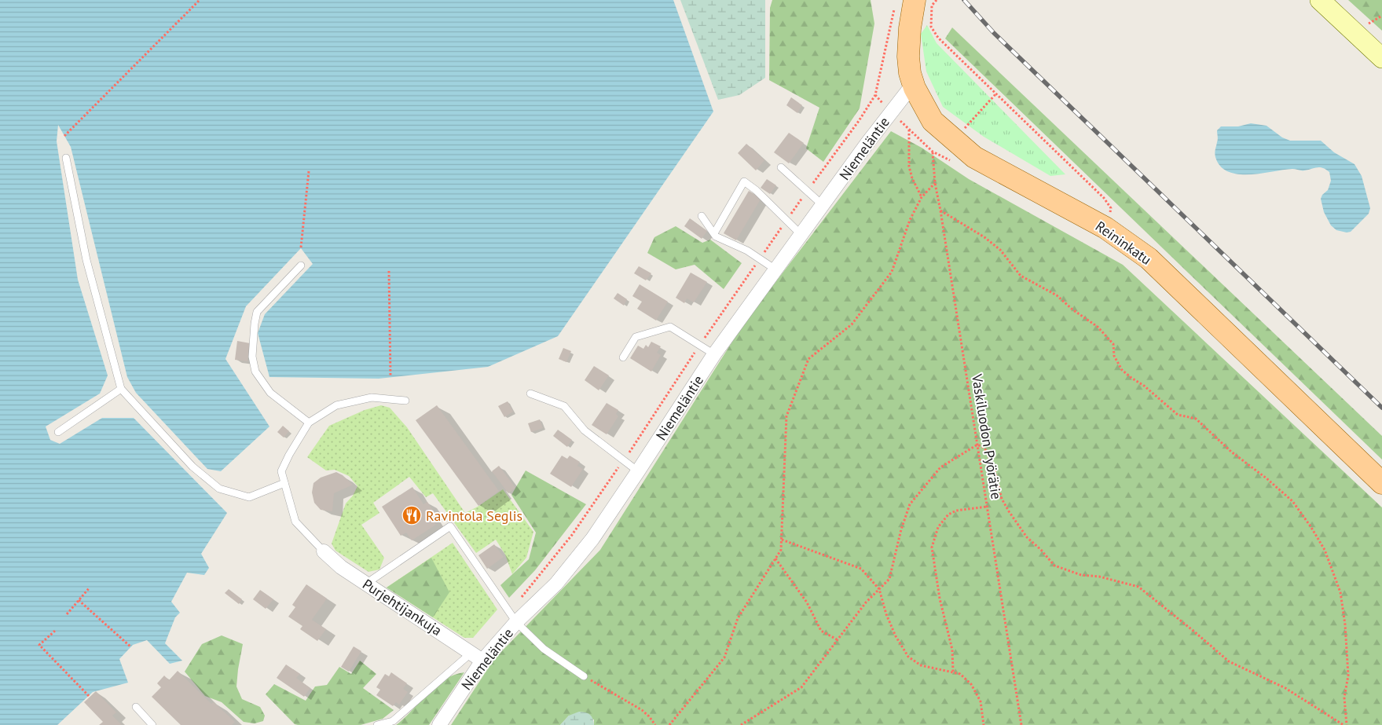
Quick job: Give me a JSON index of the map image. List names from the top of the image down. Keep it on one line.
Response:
{"streets":{"main road":["Reininkatu"],"street":["Niemeläntie","Purjehtijankuja"],"path":["Vaskiluodon Pyörätie"]},"crossings":[["Niemeläntie","Reininkatu"],["Niemeläntie","Purjehtijankuja"]],"places":{"restaurant":["Ravintola Seglis"]}}
